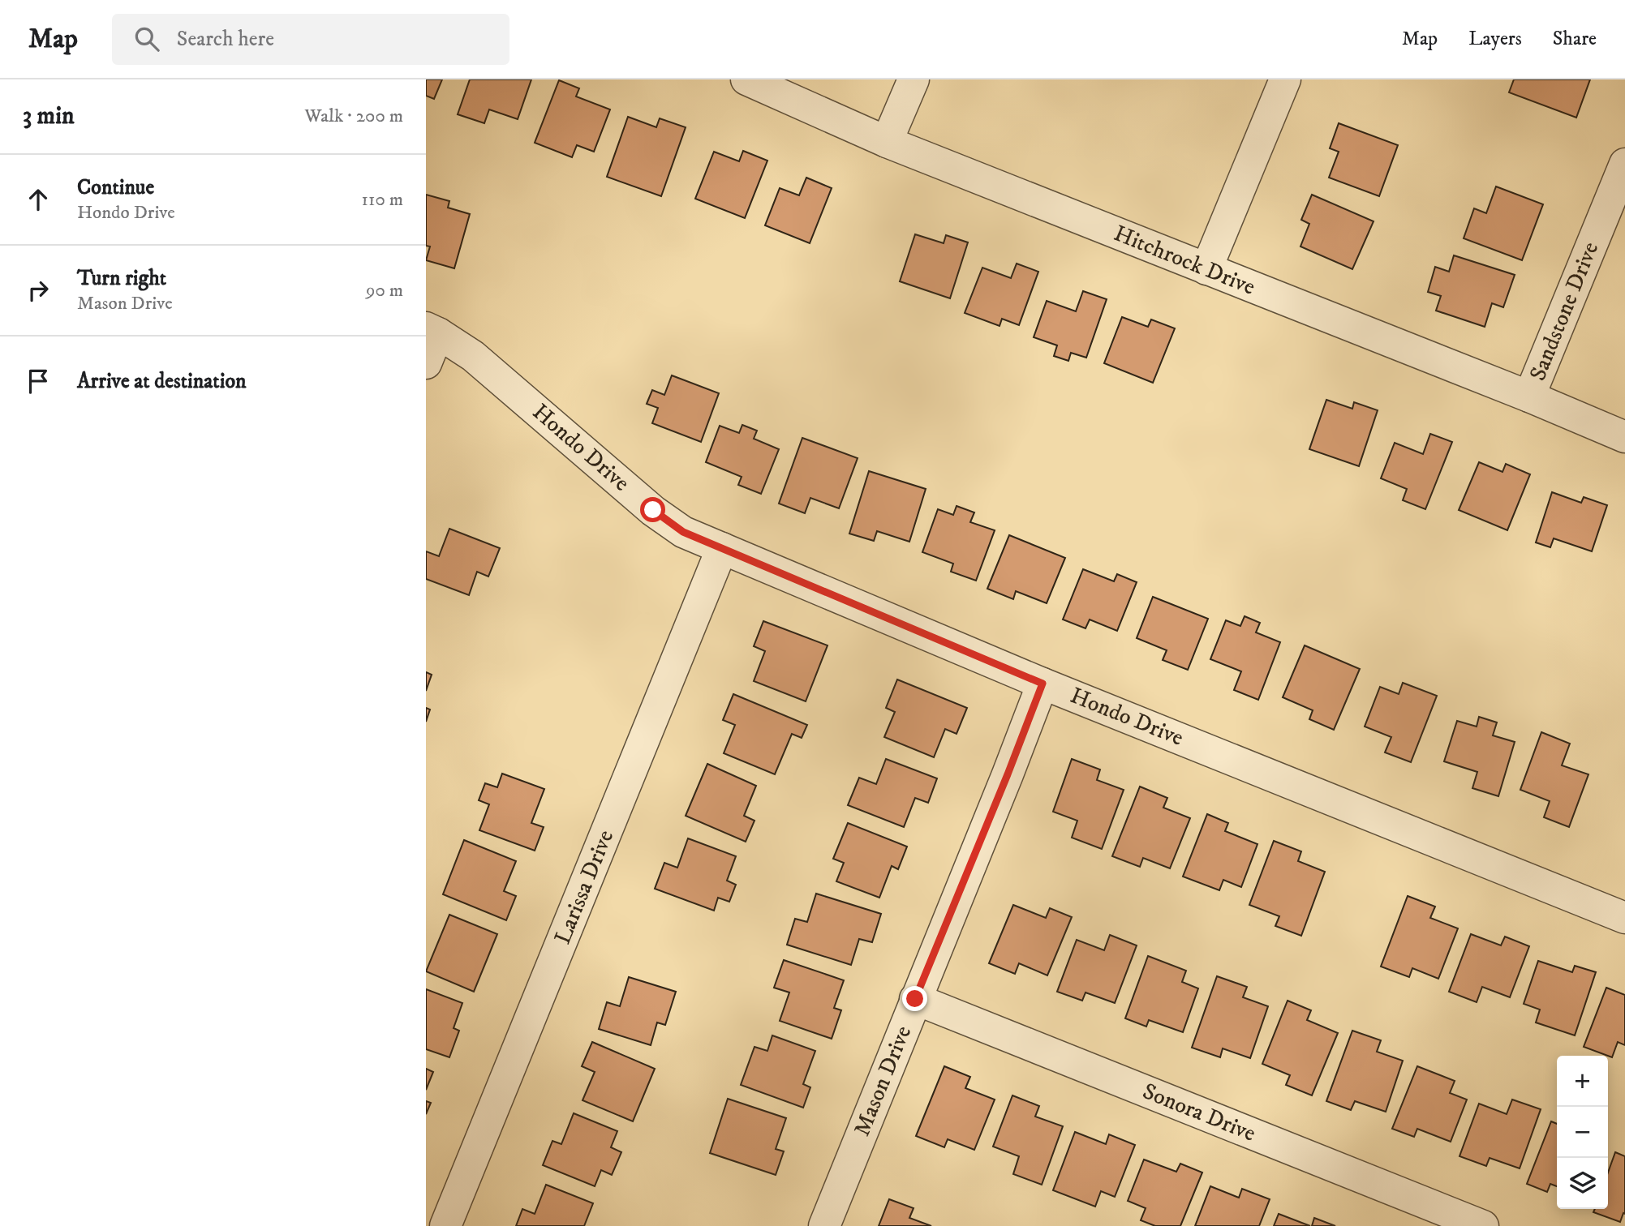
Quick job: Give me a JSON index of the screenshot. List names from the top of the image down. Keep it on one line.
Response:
{"streets":{"street":["Hitchrock Drive","Sandstone Drive","Hondo Drive","Larissa Drive","Mason Drive","Sonora Drive"]},"crossings":[["Hitchrock Drive","Sandstone Drive"],["Hondo Drive","Larissa Drive"],["Hondo Drive","Mason Drive"],["Mason Drive","Sonora Drive"]],"page":{"header":"Map","search":"Search here","nav":["Map","Layers","Share"],"heading":["3 min","Walk · 200 m"],"list":[["Continue","Hondo Drive","110 m"],["Turn right","Mason Drive","90 m"],"Arrive at destination"],"map_buttons":["+","−"]}}
